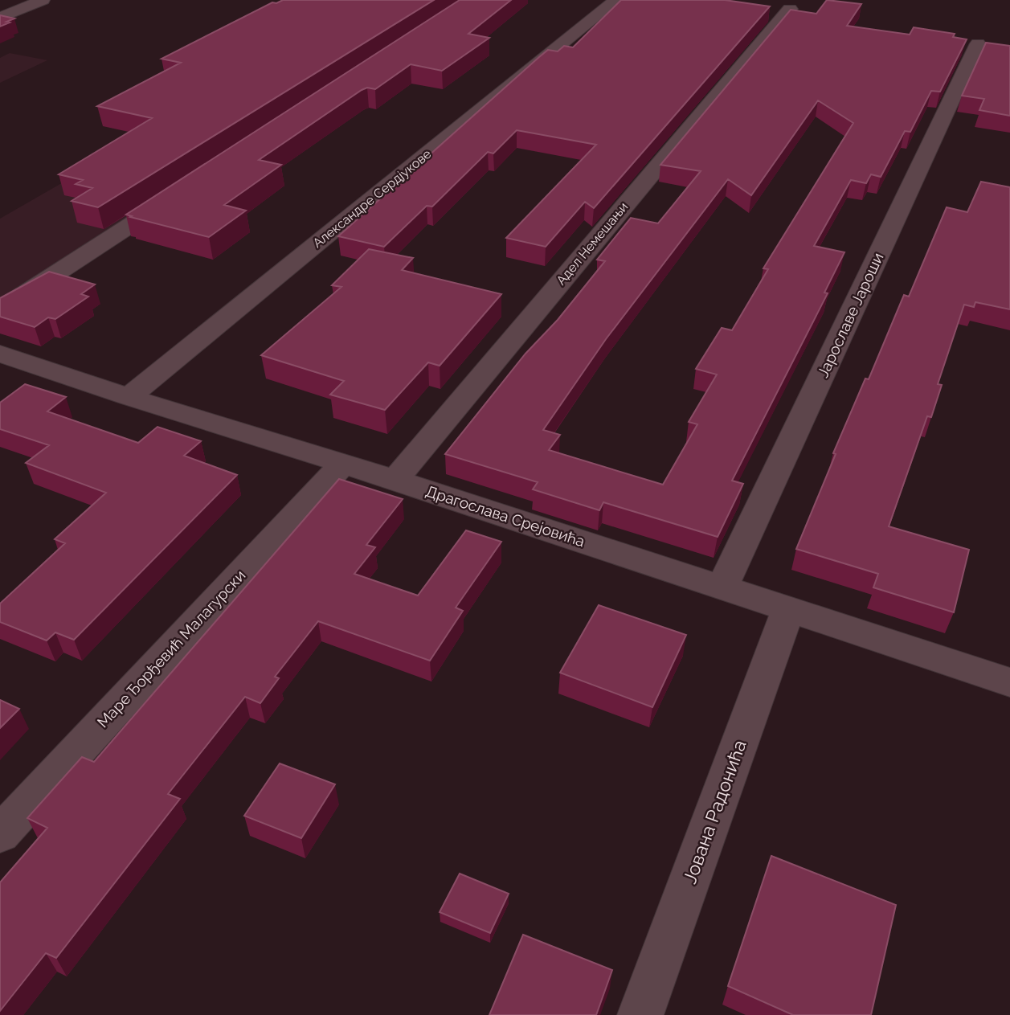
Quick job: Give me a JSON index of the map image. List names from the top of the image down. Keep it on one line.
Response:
{"streets":{"street":["Александре Сердјукове","Адел Немешањи","Јарославе Јароши","Драгослава Срејовића","Маре Ђорђевић Малагурски","Јована Радонића"]},"crossings":[["Александре Сердјукове","Драгослава Срејовића"],["Адел Немешањи","Драгослава Срејовића"],["Јарославе Јароши","Драгослава Срејовића"],["Драгослава Срејовића","Маре Ђорђевић Малагурски"],["Драгослава Срејовића","Јована Радонића"]]}
